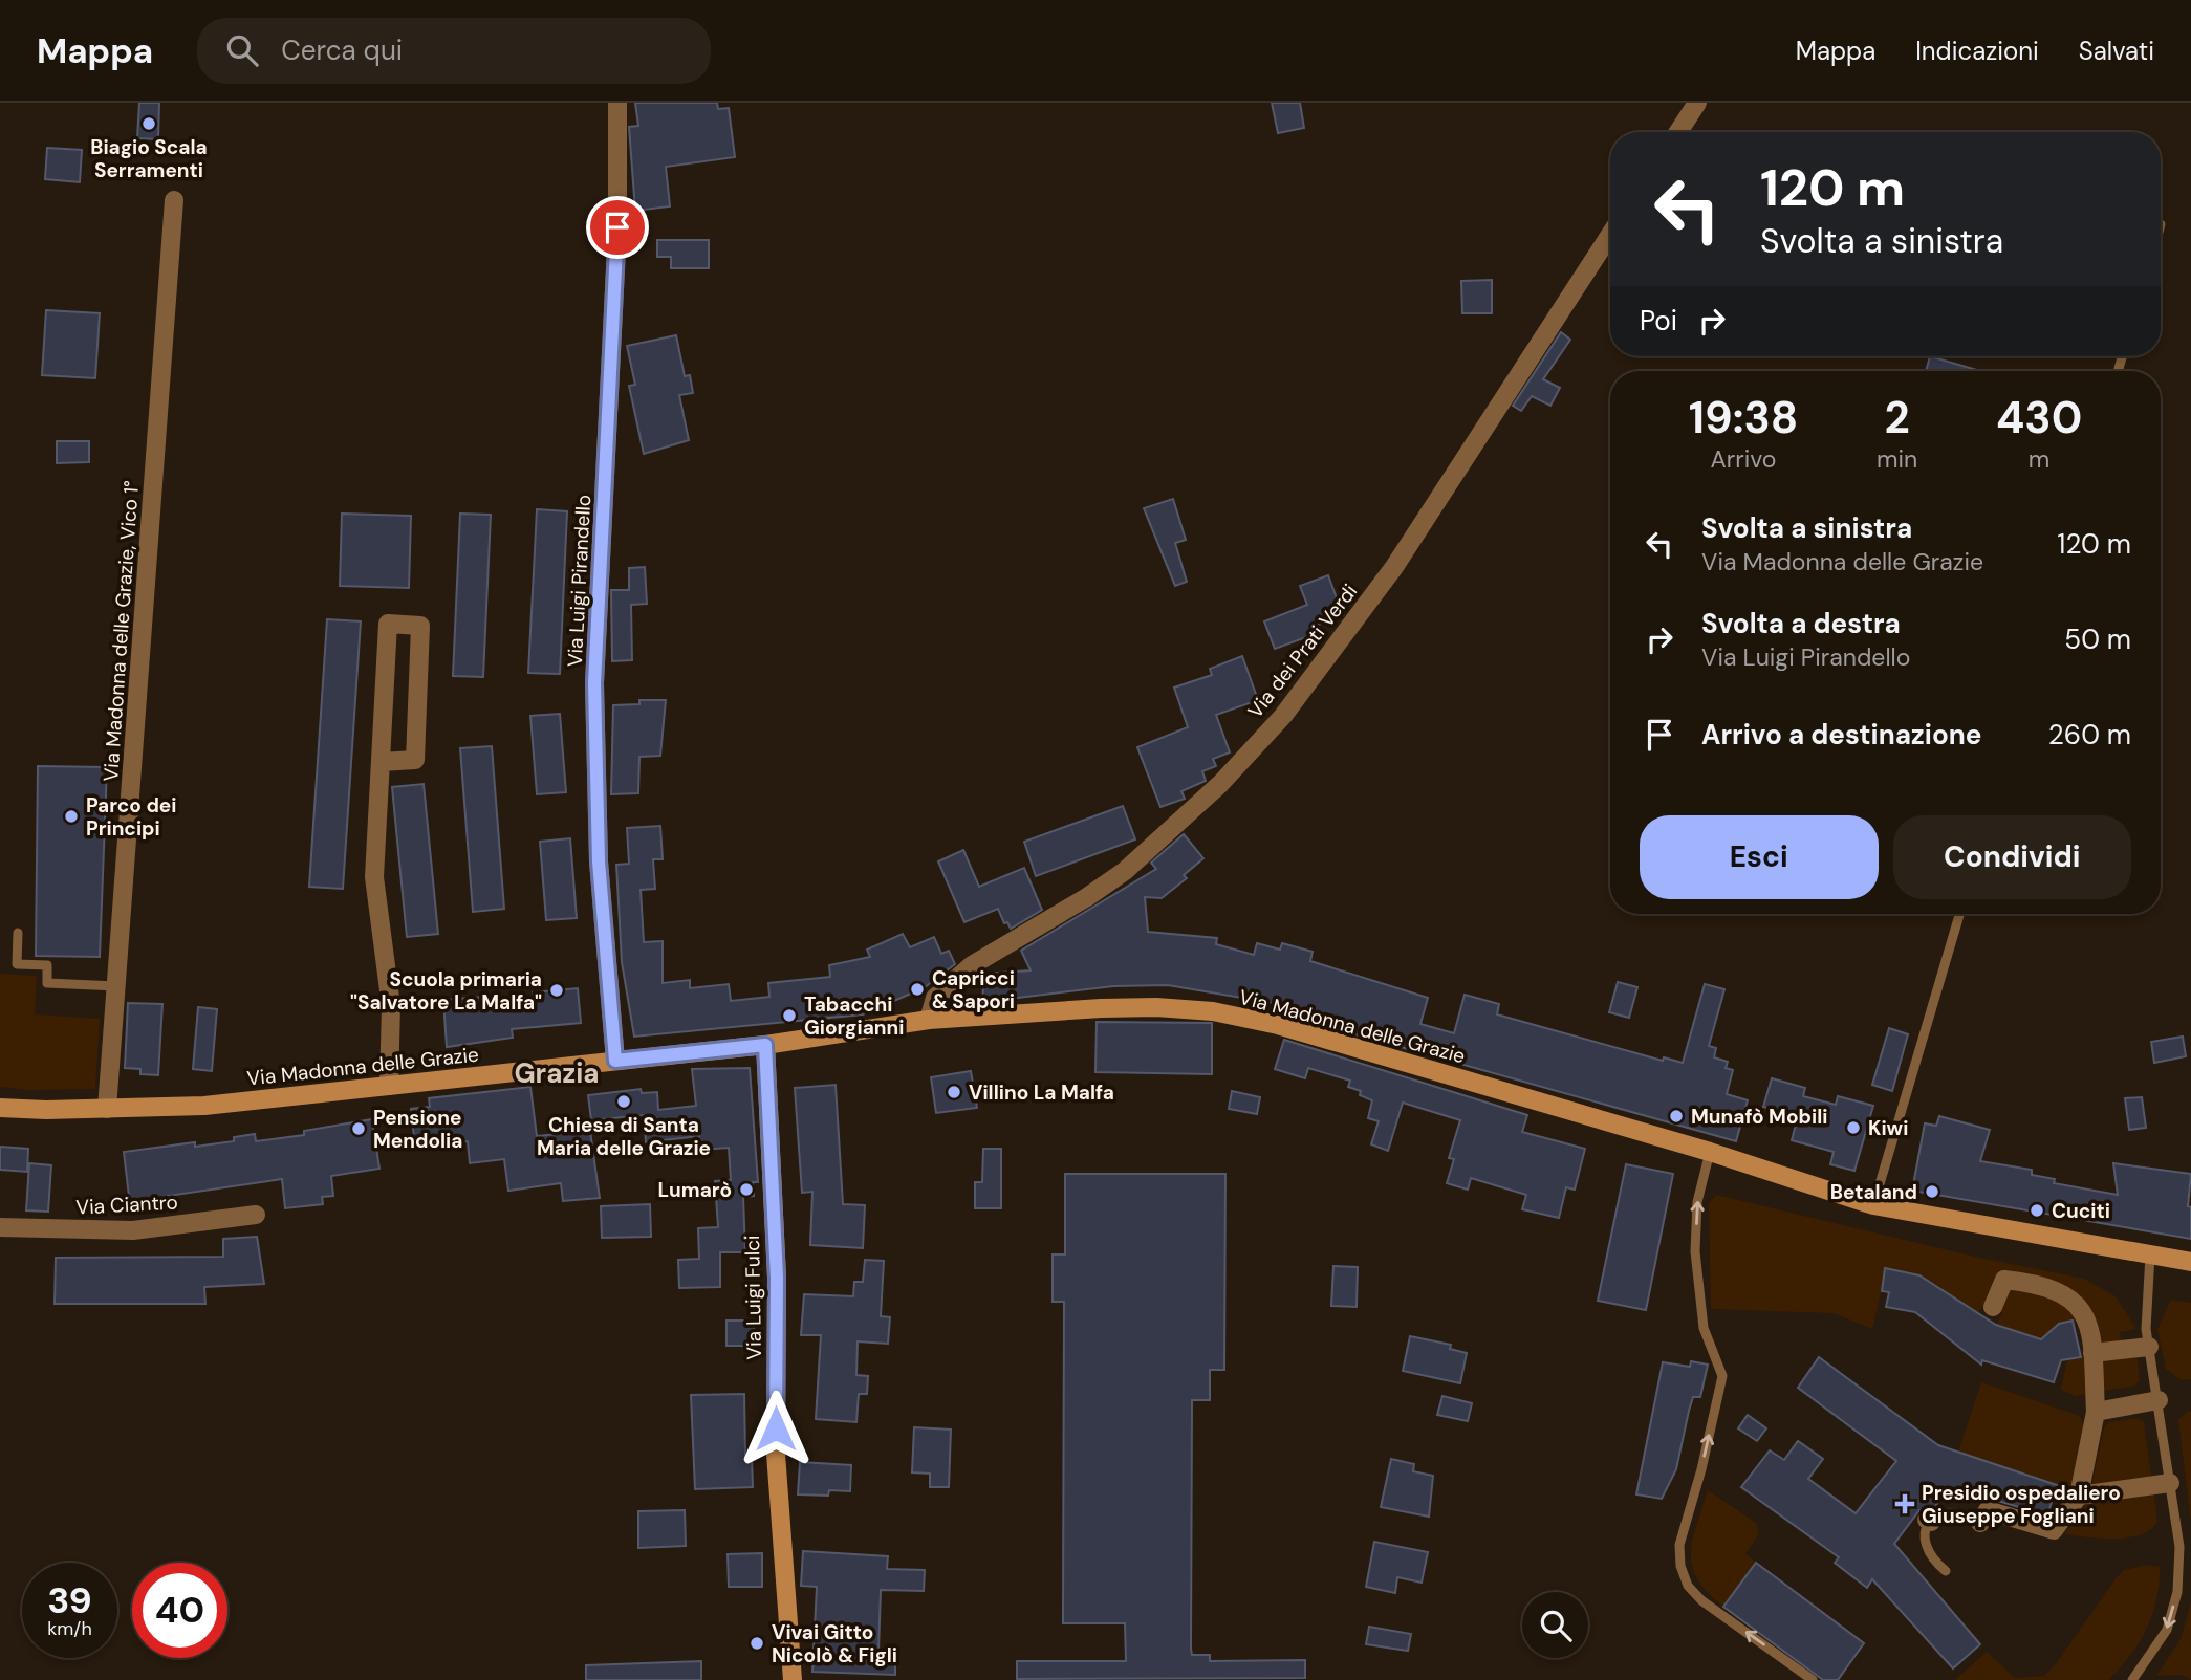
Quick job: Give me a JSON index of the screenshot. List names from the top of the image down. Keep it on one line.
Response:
{"streets":{"main road":["Via Madonna delle Grazie","Via Luigi Fulci"],"street":["Via Luigi Pirandello","Via Madonna delle Grazie, Vico 1°","Via dei Prati Verdi","Via Ciantro"]},"crossings":[["Via Luigi Pirandello","Via Madonna delle Grazie"],["Via Madonna delle Grazie, Vico 1°","Via Madonna delle Grazie"],["Via dei Prati Verdi","Via Madonna delle Grazie"],["Via Madonna delle Grazie","Via Luigi Fulci"]],"districts":["Grazia"],"places":{"other":["Biagio Scala Serramenti","Parco dei Principi","Capricci & Sapori","Scuola primaria \"Salvatore La Malfa\"","Tabacchi Giorgianni","Villino La Malfa","Chiesa di Santa Maria delle Grazie","Munafò Mobili","Kiwi","Pensione Mendolia","Lumarò","Betaland","Cuciti","Vivai Gitto Nicolò & Figli"],"health":["Presidio ospedaliero Giuseppe Fogliani"]},"page":{"header":"Mappa","search":"Cerca qui","nav":["Mappa","Indicazioni","Salvati"],"turn":["120 m","Svolta a sinistra"],"then":"Poi","eta":["19:38","Arrivo","2","min","430","m"],"list":[{"name":"Svolta a sinistra","note":"Via Madonna delle Grazie","value":"120 m"},{"name":"Svolta a destra","note":"Via Luigi Pirandello","value":"50 m"},{"name":"Arrivo a destinazione","value":"260 m"}],"buttons":["Esci","Condividi"],"speed":"39 km/h","limit":"40"}}
